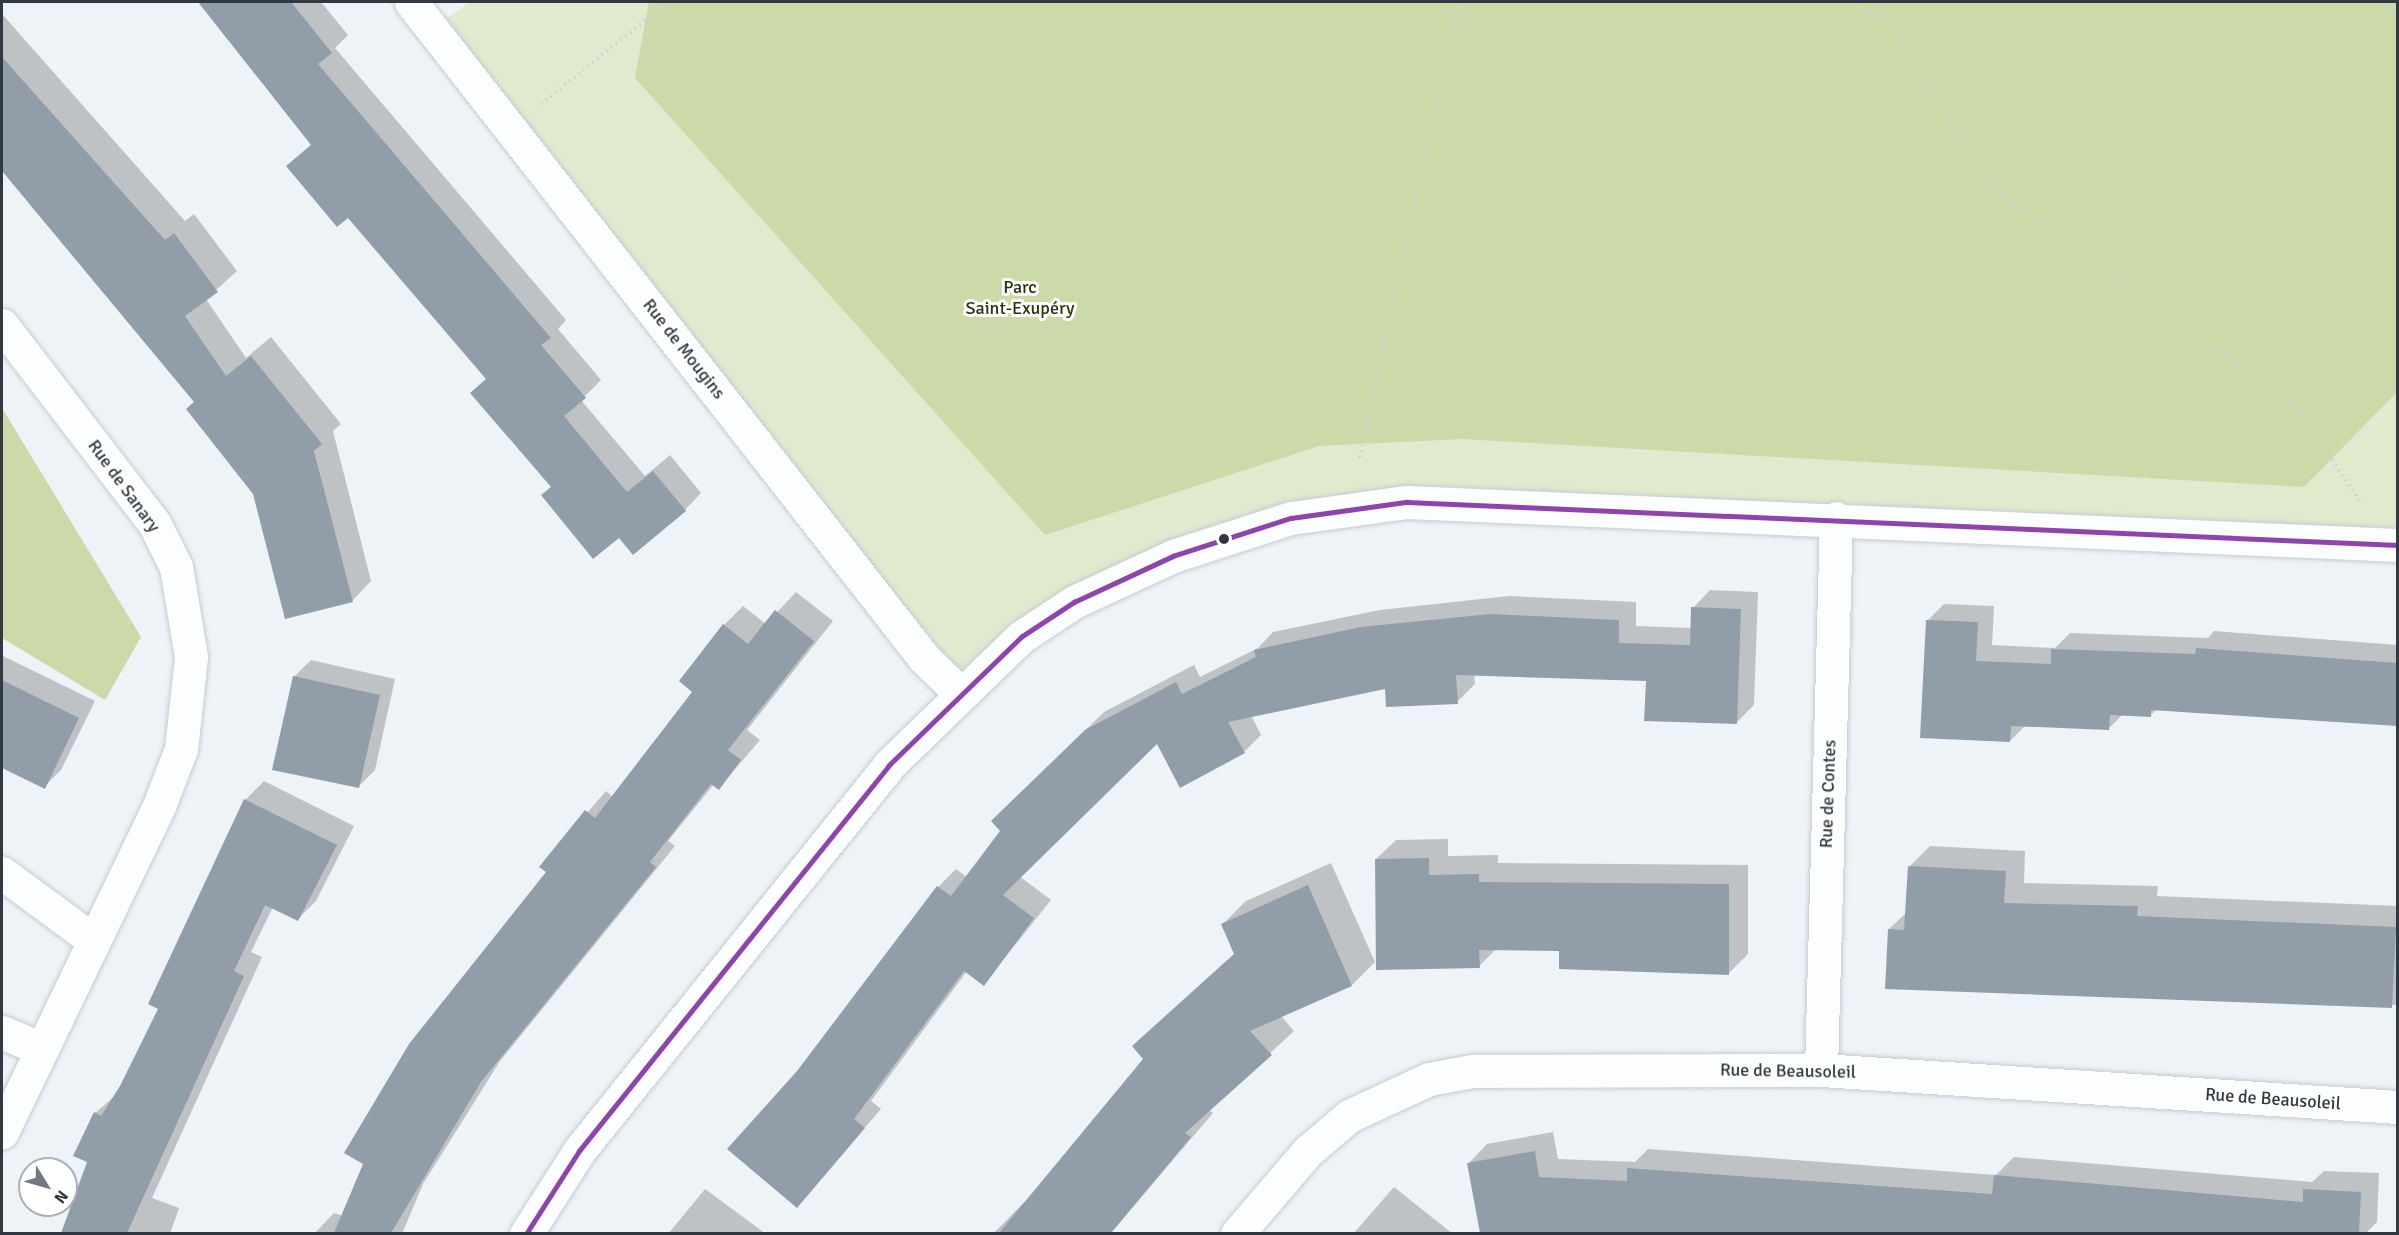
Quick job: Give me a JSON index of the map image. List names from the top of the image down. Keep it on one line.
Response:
{"streets":{"street":["Rue de Mougins","Rue de Sanary","Rue de Contes","Rue de Beausoleil"]},"crossings":[["Rue de Contes","Rue de Beausoleil"]],"parks":["Parc Saint-Exupéry"],"north":"bottom right"}
